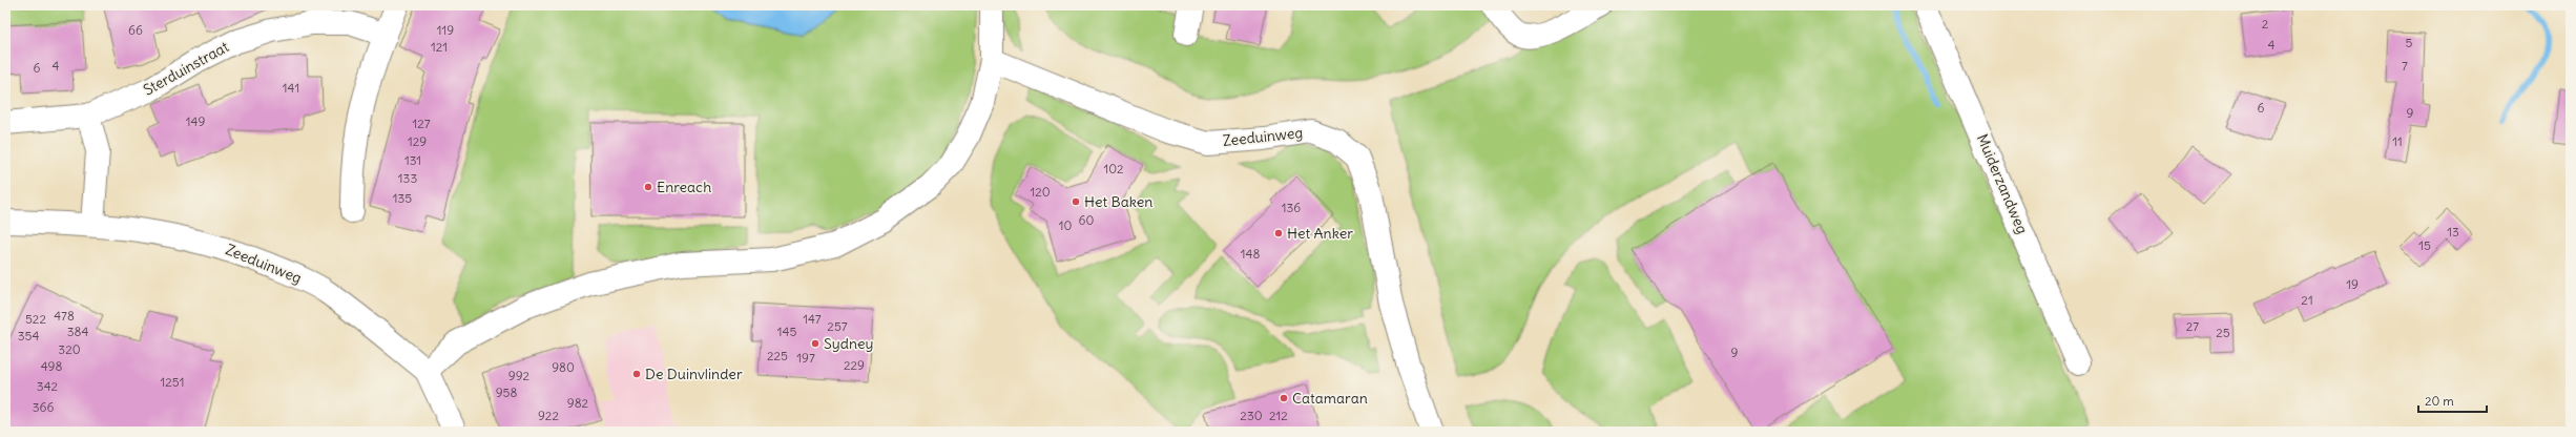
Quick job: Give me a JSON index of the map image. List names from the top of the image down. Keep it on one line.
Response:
{"streets":{"street":["Sterduinstraat","Zeeduinweg","Muiderzandweg"]},"places":["Enreach","Het Baken","Het Anker","Sydney","De Duinvlinder","Catamaran"],"house_numbers":["2","66","119","5","4","121","4","7","6","141","6","9","149","127","129","11","131","102","133","120","135","136","60","10","13","15","148","19","21","478","522","147","257","27","384","145","25","354","320","9","225","197","229","498","980","992","1251","342","958","982","366","922","230","212"],"scale_bar":"20 m"}
